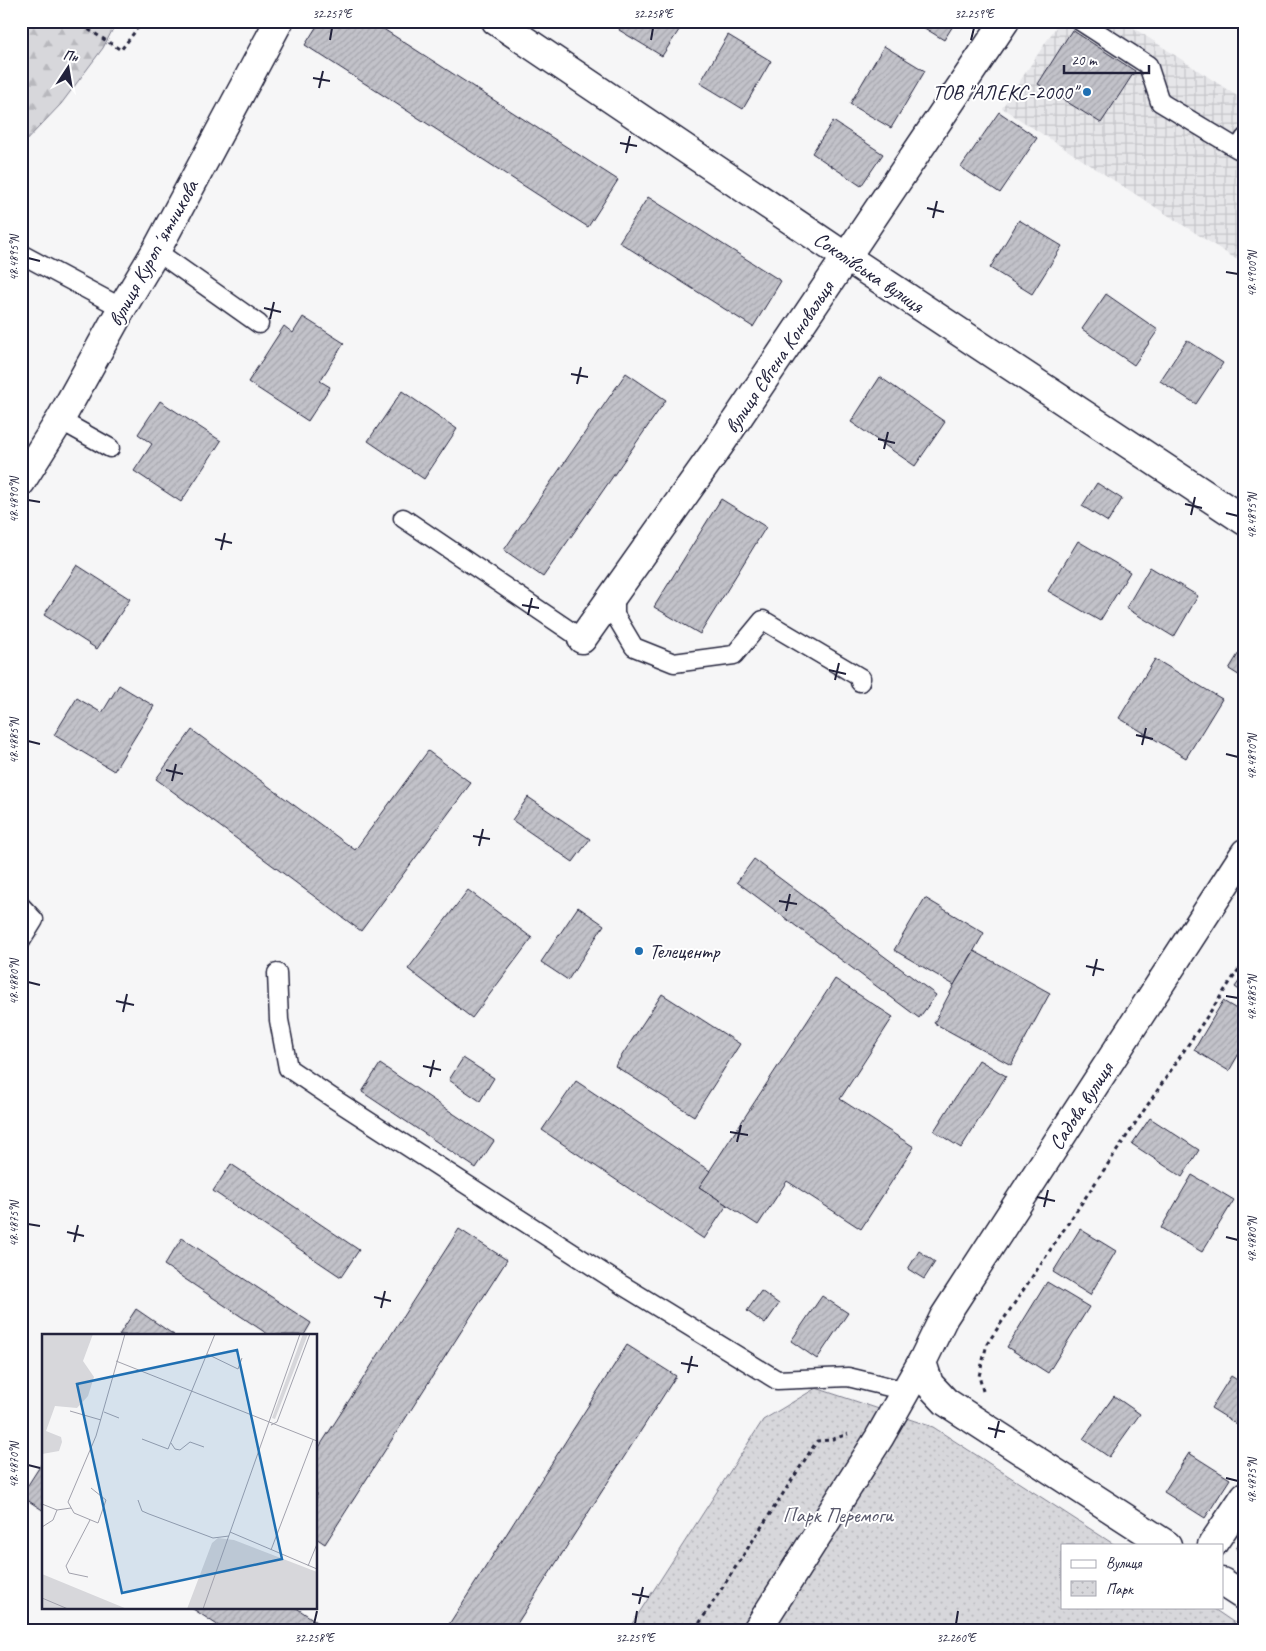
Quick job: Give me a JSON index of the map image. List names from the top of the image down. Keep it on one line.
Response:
{"streets":{"street":["вулиця Куропʼятникова","Соколівська вулиця","вулиця Євгена Коновальця","Садова вулиця"]},"crossings":[["Соколівська вулиця","вулиця Євгена Коновальця"]],"parks":["Парк Перемоги"],"places":["ТОВ \"АЛЕКС-2000\"","Телецентр"],"legend":["Вулиця","Парк"],"scale_bar":"20 m","north":"top","coordinates":["32.257°E","32.258°E","32.259°E","48.4895°N","48.4900°N","48.4890°N","48.4885°N","48.4880°N","48.4875°N","48.4870°N","32.260°E"]}
